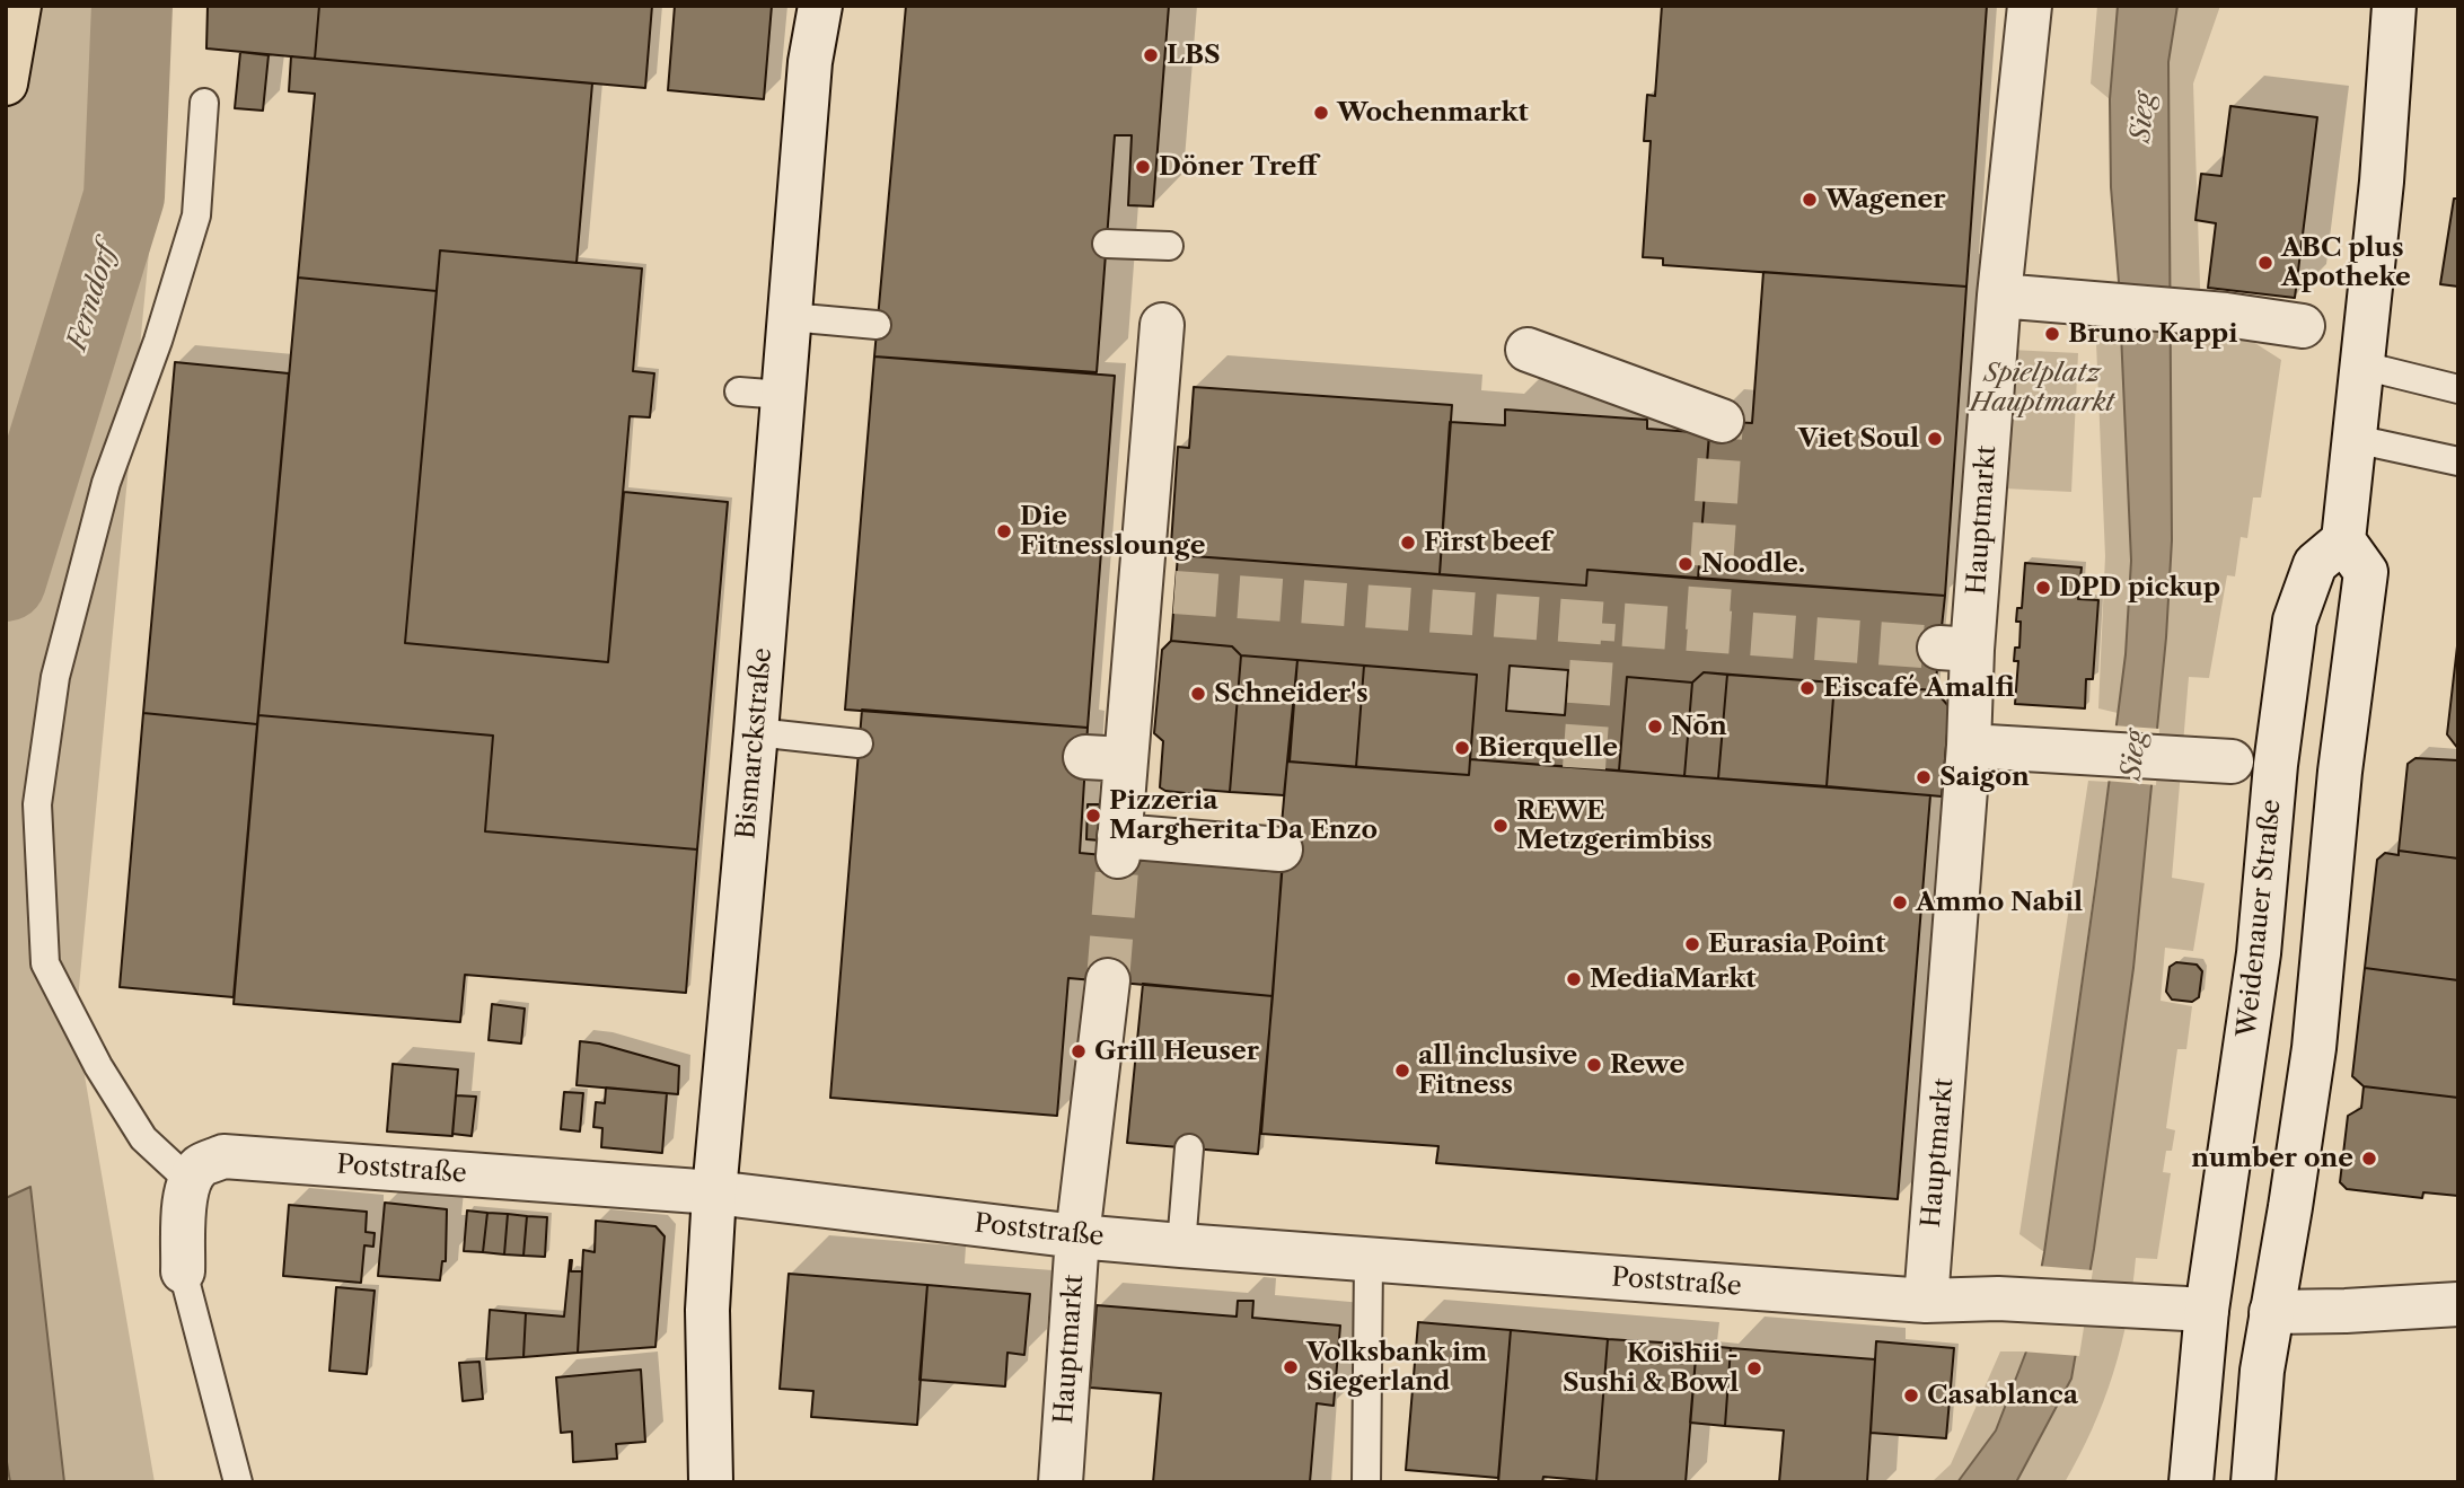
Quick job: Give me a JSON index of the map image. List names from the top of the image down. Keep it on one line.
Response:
{"streets":{"street":["Hauptmarkt","Bismarckstraße","Weidenauer Straße","Poststraße"]},"crossings":[["Hauptmarkt","Poststraße"],["Bismarckstraße","Poststraße"],["Weidenauer Straße","Poststraße"]],"water":["Sieg","Ferndorf"],"parks":["Spielplatz Hauptmarkt"],"places":["LBS","Wochenmarkt","Döner Treff","Wagener","ABC plus Apotheke","Bruno Kappi","Viet Soul","Die Fitnesslounge","First beef","Noodle.","DPD pickup","Eiscafé Amalfi","Schneider's","Nōn","Bierquelle","Saigon","Pizzeria Margherita Da Enzo","REWE Metzgerimbiss","Ammo Nabil","Eurasia Point","MediaMarkt","Grill Heuser","Rewe","all inclusive Fitness","number one","Volksbank im Siegerland","Koishii - Sushi & Bowl","Casablanca"]}
